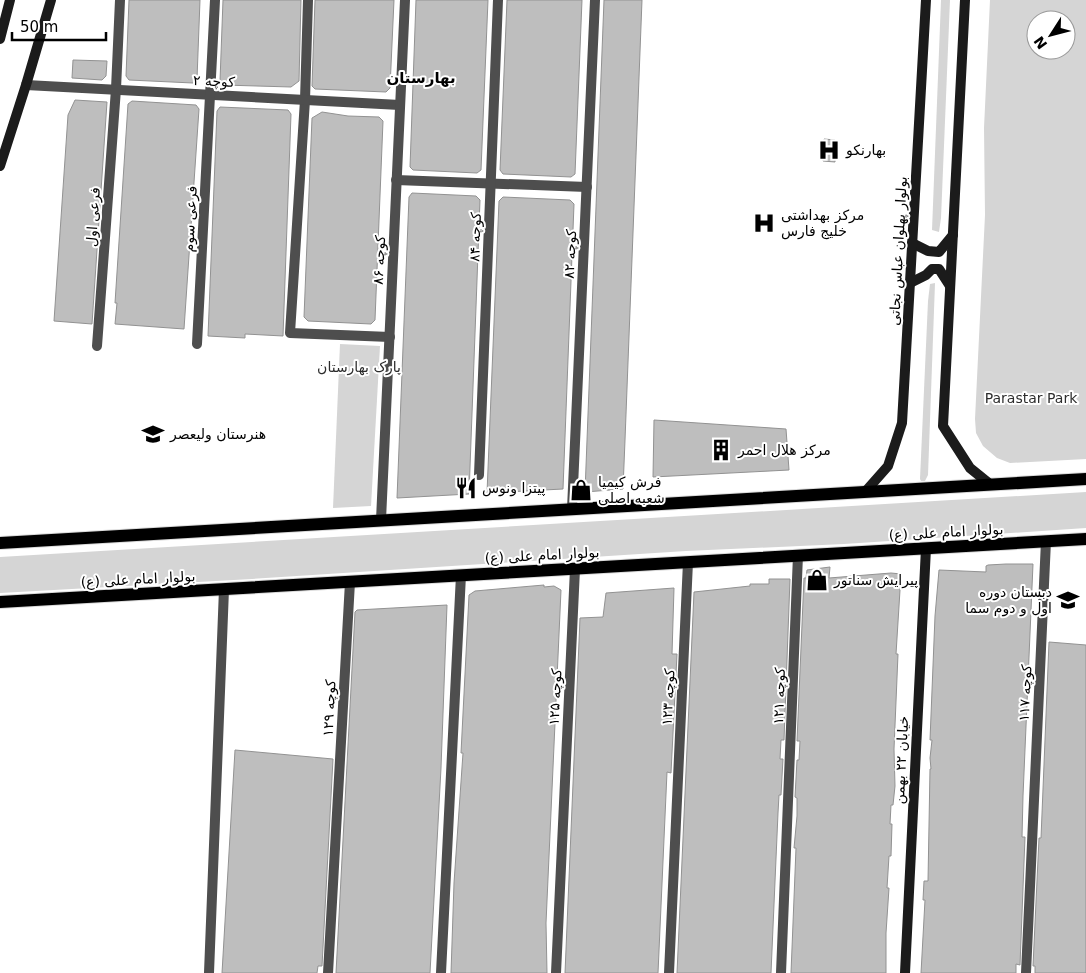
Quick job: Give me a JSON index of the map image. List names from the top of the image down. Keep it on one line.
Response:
{"streets":{"main road":["بولوار پهلوان عباس نجاتی","بولوار امام علی (ع)","خیابان ۲۲ بهمن"],"street":["کوچه ۲","فرعی اول","فرعی سوم","کوچه ۸۴","کوچه ۸۲","کوچه ۸۶","کوچه ۱۱۷","کوچه ۱۲۱","کوچه ۱۲۵","کوچه ۱۲۳","کوچه ۱۲۹"]},"crossings":[["کوچه ۲","فرعی اول"],["کوچه ۲","فرعی سوم"],["کوچه ۲","کوچه ۸۶"],["بولوار امام علی (ع)","کوچه ۱۱۷"],["بولوار امام علی (ع)","کوچه ۱۲۱"],["بولوار امام علی (ع)","کوچه ۱۲۵"],["بولوار امام علی (ع)","کوچه ۱۲۳"],["بولوار امام علی (ع)","کوچه ۱۲۹"],["بولوار امام علی (ع)","خیابان ۲۲ بهمن"]],"districts":["بهارستان"],"parks":["پارک بهارستان","Parastar Park"],"places":{"hospital":["بهارنکو","مرکز بهداشتی خلیج فارس"],"school or university":["هنرستان ولیعصر","دبستان دوره اول و دوم سما"],"building":["مرکز هلال احمر"],"restaurant":["پیتزا ونوس"],"shop":["فرش کیمیا شعبه اصلی","پیرایش سناتور"]},"scale_bar":"50 m","north":"bottom left"}
